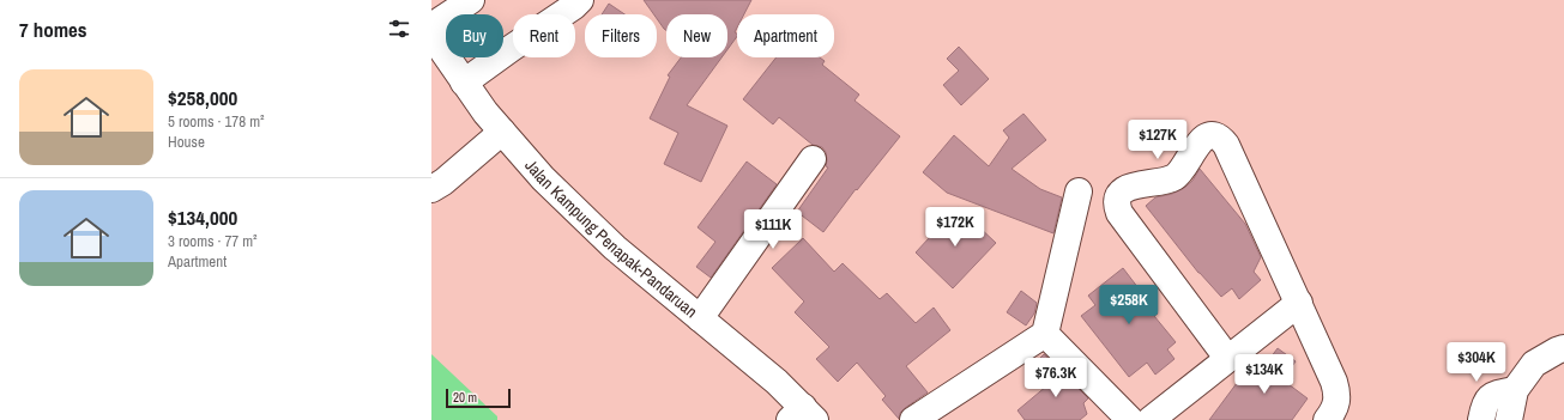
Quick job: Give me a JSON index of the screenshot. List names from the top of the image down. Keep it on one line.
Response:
{"streets":{"main road":["Jalan Kampung Penapak-Pandaruan"]},"scale_bar":"20 m","page":{"heading":"7 homes","chip":["Buy","Rent","Filters","New","Apartment"],"list":[{"name":"$258,000","note":"5 rooms · 178 m² · House"},{"name":"$134,000","note":"3 rooms · 77 m² · Apartment"}],"price":["$127K","$172K","$111K","$258K","$304K","$134K","$76.3K"],"scale":"20 m"}}
